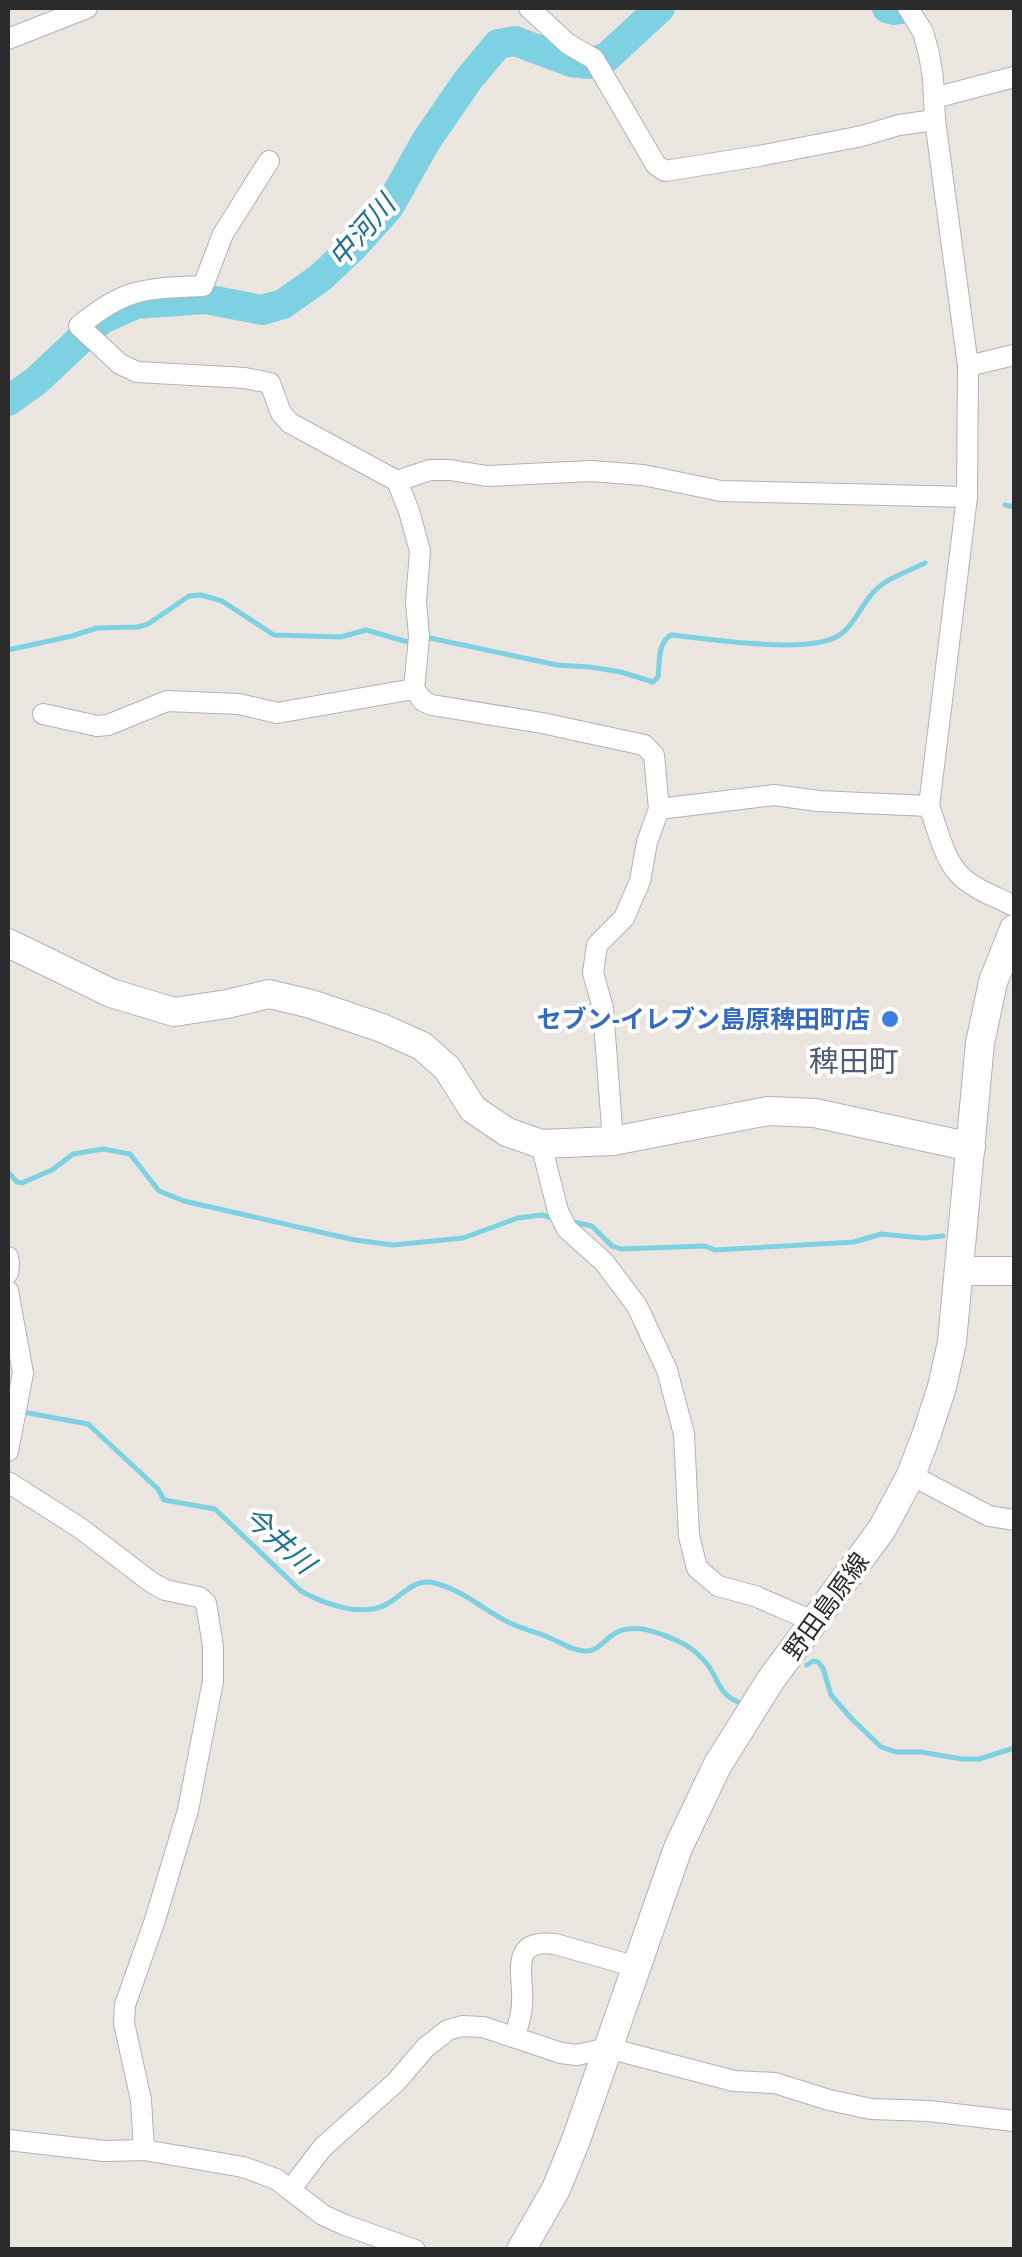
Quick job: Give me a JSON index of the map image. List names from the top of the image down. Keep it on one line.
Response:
{"streets":{"main road":["野田島原線"]},"districts":["稗田町"],"water":["中河川","今井川"],"places":["セブン-イレブン島原稗田町店"]}
